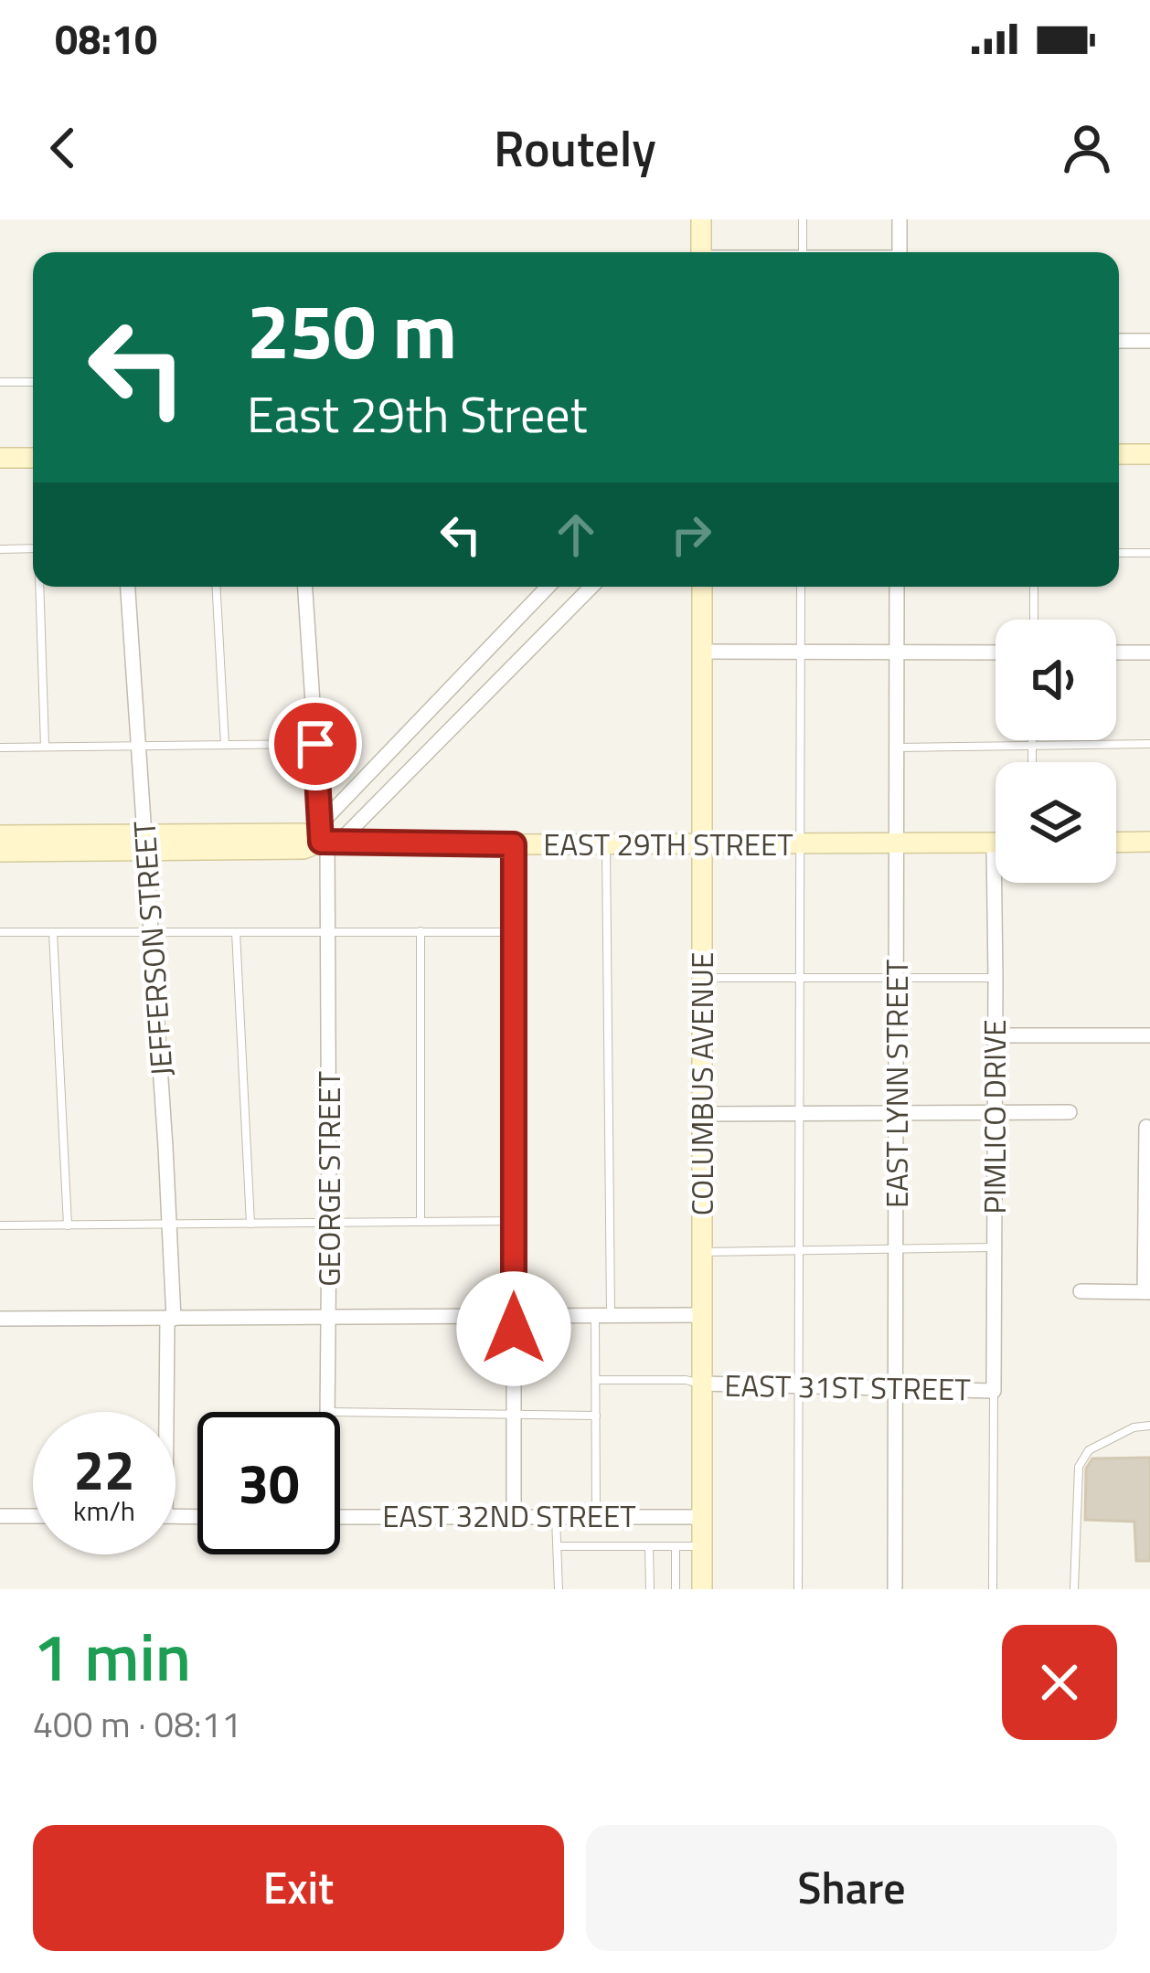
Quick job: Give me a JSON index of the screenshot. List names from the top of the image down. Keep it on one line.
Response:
{"streets":{"street":["EAST 29TH STREET","JEFFERSON STREET","COLUMBUS AVENUE","EAST LYNN STREET","PIMLICO DRIVE","GEORGE STREET","EAST 31ST STREET","EAST 32ND STREET"]},"crossings":[["EAST 29TH STREET","JEFFERSON STREET"],["EAST 29TH STREET","COLUMBUS AVENUE"],["EAST 29TH STREET","EAST LYNN STREET"],["EAST 29TH STREET","GEORGE STREET"],["COLUMBUS AVENUE","EAST 31ST STREET"],["COLUMBUS AVENUE","EAST 32ND STREET"],["EAST LYNN STREET","EAST 31ST STREET"],["PIMLICO DRIVE","EAST 31ST STREET"]],"page":{"status":"08:10","header":"Routely","turn":["250 m","East 29th Street"],"speed":"22 km/h","limit":"30","heading":["1 min","400 m · 08:11"],"buttons":["Exit","Share"]}}
